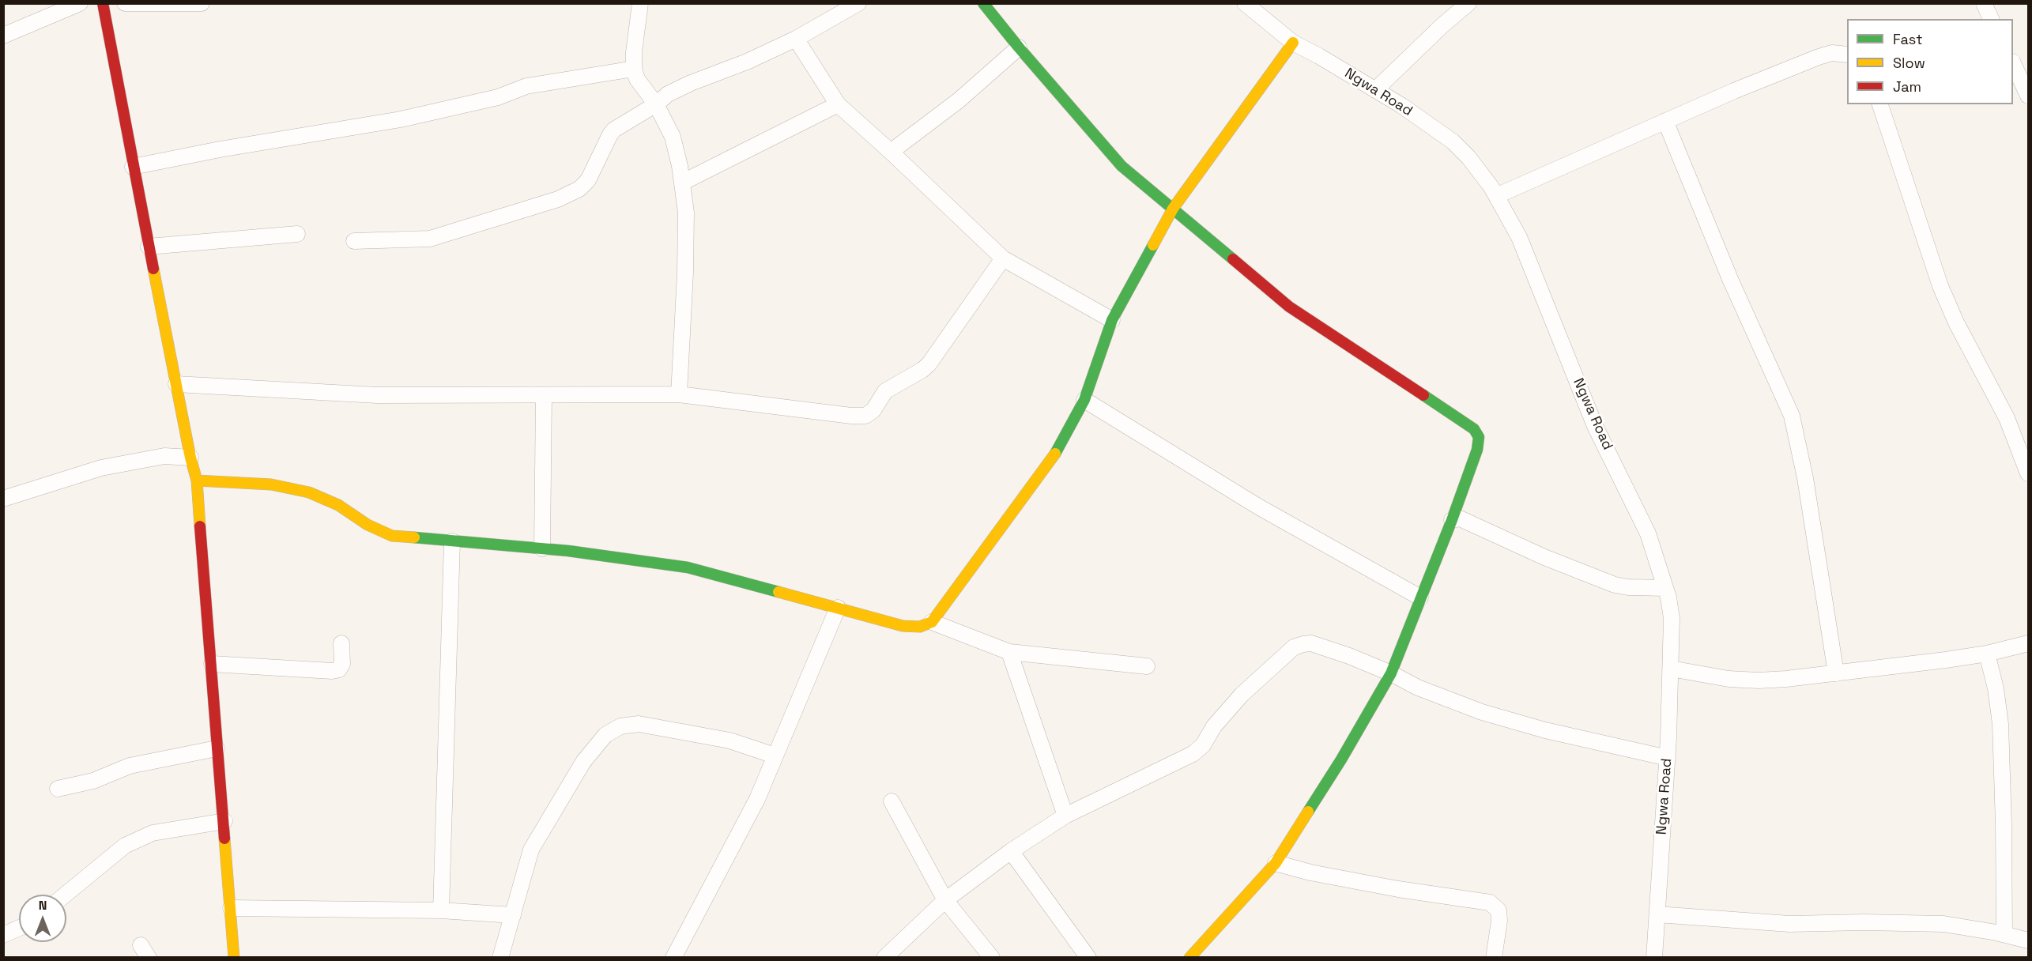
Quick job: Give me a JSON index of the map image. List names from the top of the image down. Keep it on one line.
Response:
{"streets":{"street":["Ngwa Road"]},"legend":["Fast","Slow","Jam"],"north":"top"}
